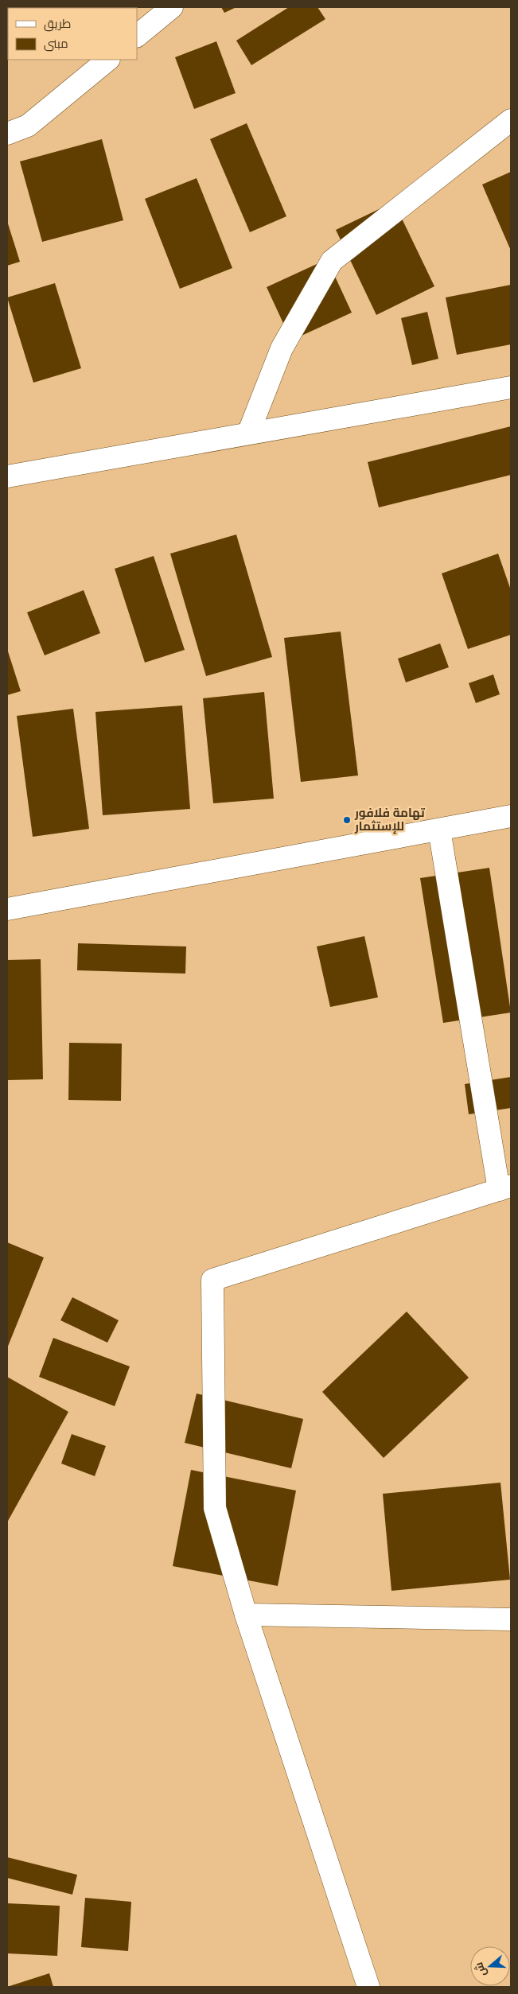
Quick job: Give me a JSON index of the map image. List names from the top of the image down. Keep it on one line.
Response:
{"places":["تهامة فلافور للإستثمار"],"legend":["طريق","مبنى"],"north":"left"}
